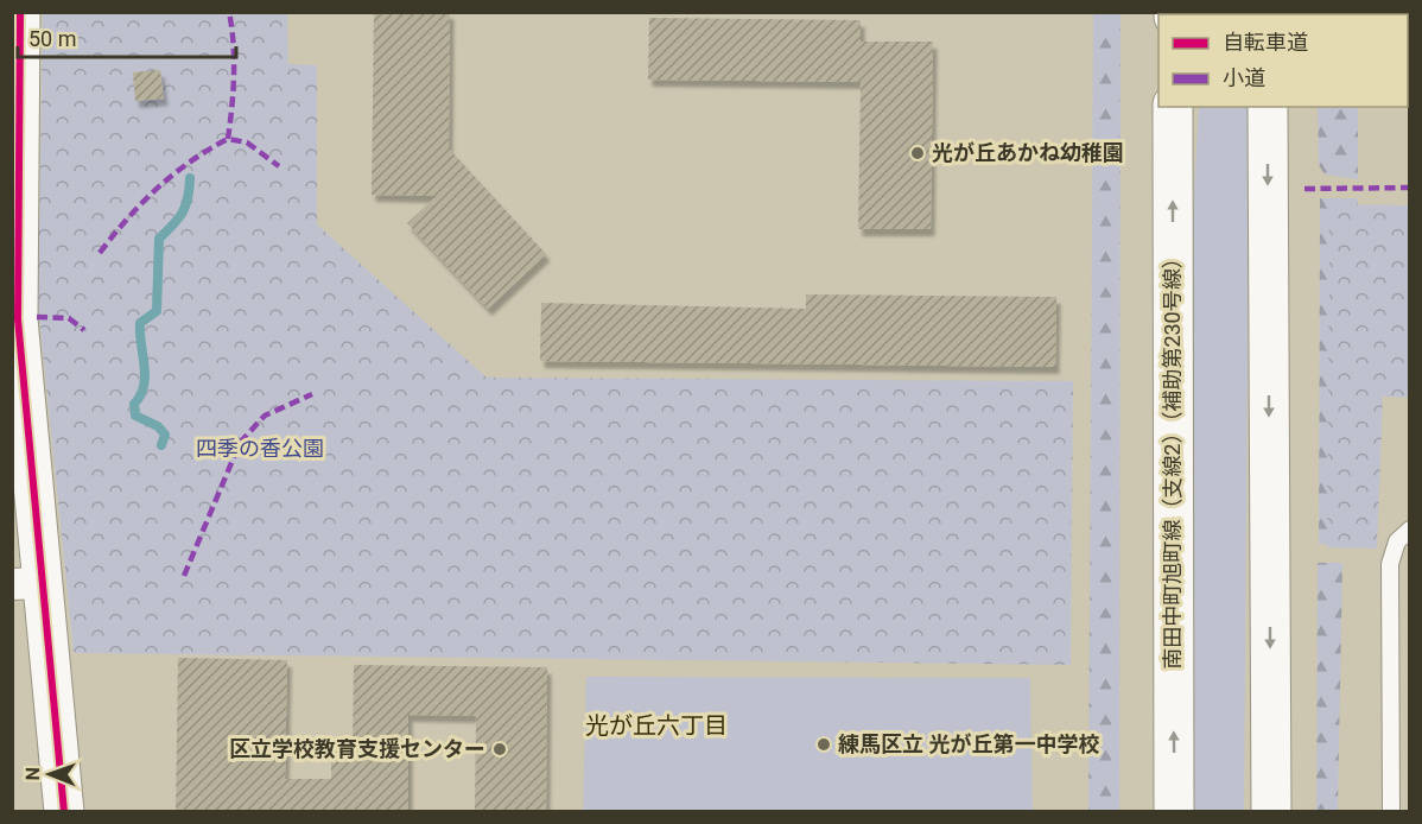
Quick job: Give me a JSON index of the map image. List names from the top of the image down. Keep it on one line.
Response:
{"streets":{"main road":["南田中町旭町線（支線2）（補助第230号線）"]},"districts":["光が丘六丁目"],"parks":["四季の香公園"],"places":["光が丘あかね幼稚園","練馬区立 光が丘第一中学校","区立学校教育支援センター"],"legend":["自転車道","小道"],"scale_bar":"50 m","north":"left"}
